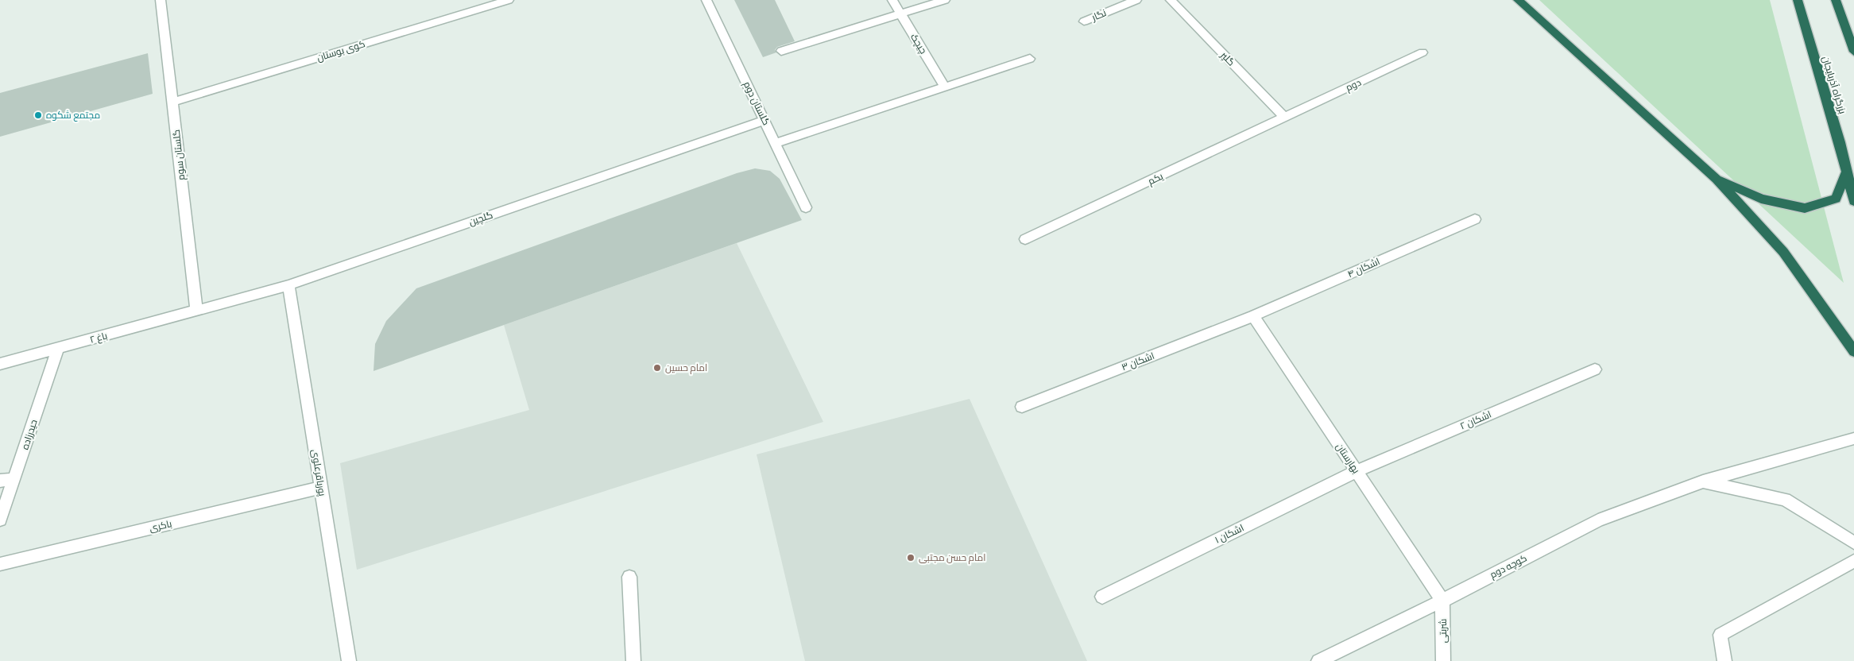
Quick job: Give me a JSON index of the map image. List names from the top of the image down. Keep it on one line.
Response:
{"streets":{"highway":["بزرگراه آذربایجان"],"street":["نگار","چیچک","کوی بوستان","گلپر","دوم","گلستان دوم","گلستان سوم","یکم","گلچین","اشکان ۴","باغ ۲","اشکان ۳","اشکان ۲","حیدرزاده","بهارستان","پورباقرعلوی","باکری","اشکان ۱","کوچه دوم","شربتی"]},"crossings":[["کوی بوستان","گلستان سوم"],["گلپر","دوم"],["گلپر","یکم"],["دوم","یکم"],["گلستان دوم","گلچین"],["گلستان سوم","گلچین"],["گلستان سوم","باغ ۲"],["گلچین","باغ ۲"],["گلچین","پورباقرعلوی"],["اشکان ۴","اشکان ۳"],["اشکان ۴","بهارستان"],["باغ ۲","حیدرزاده"],["اشکان ۳","بهارستان"],["اشکان ۲","بهارستان"],["اشکان ۲","اشکان ۱"],["بهارستان","اشکان ۱"],["بهارستان","کوچه دوم"],["بهارستان","شربتی"],["پورباقرعلوی","باکری"],["کوچه دوم","شربتی"]],"places":["مجتمع شکوه","امام حسین","امام حسن مجتبی"]}
